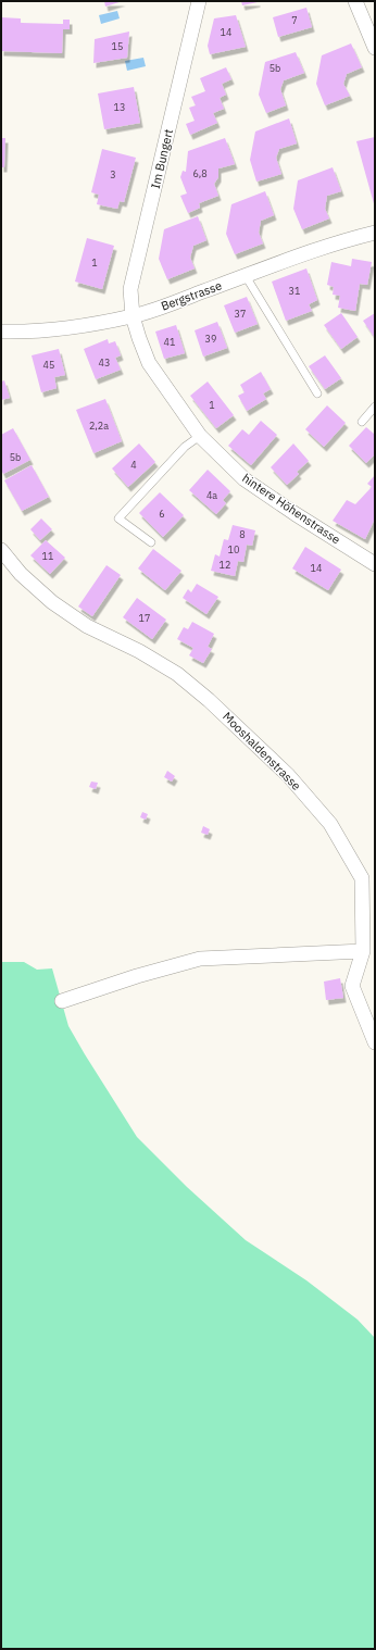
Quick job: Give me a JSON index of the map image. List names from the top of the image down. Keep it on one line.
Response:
{"streets":{"street":["Im Bungert","Bergstrasse","hintere Höhenstrasse","Mooshaldenstrasse"]},"crossings":[["Im Bungert","Bergstrasse"],["Im Bungert","hintere Höhenstrasse"],["Bergstrasse","hintere Höhenstrasse"]],"house_numbers":["7","14","15","5b","13","6,8","3","1","31","37","39","41","43","45","1","2,2a","5b","4","4a","6","8","10","11","12","14","17"]}
